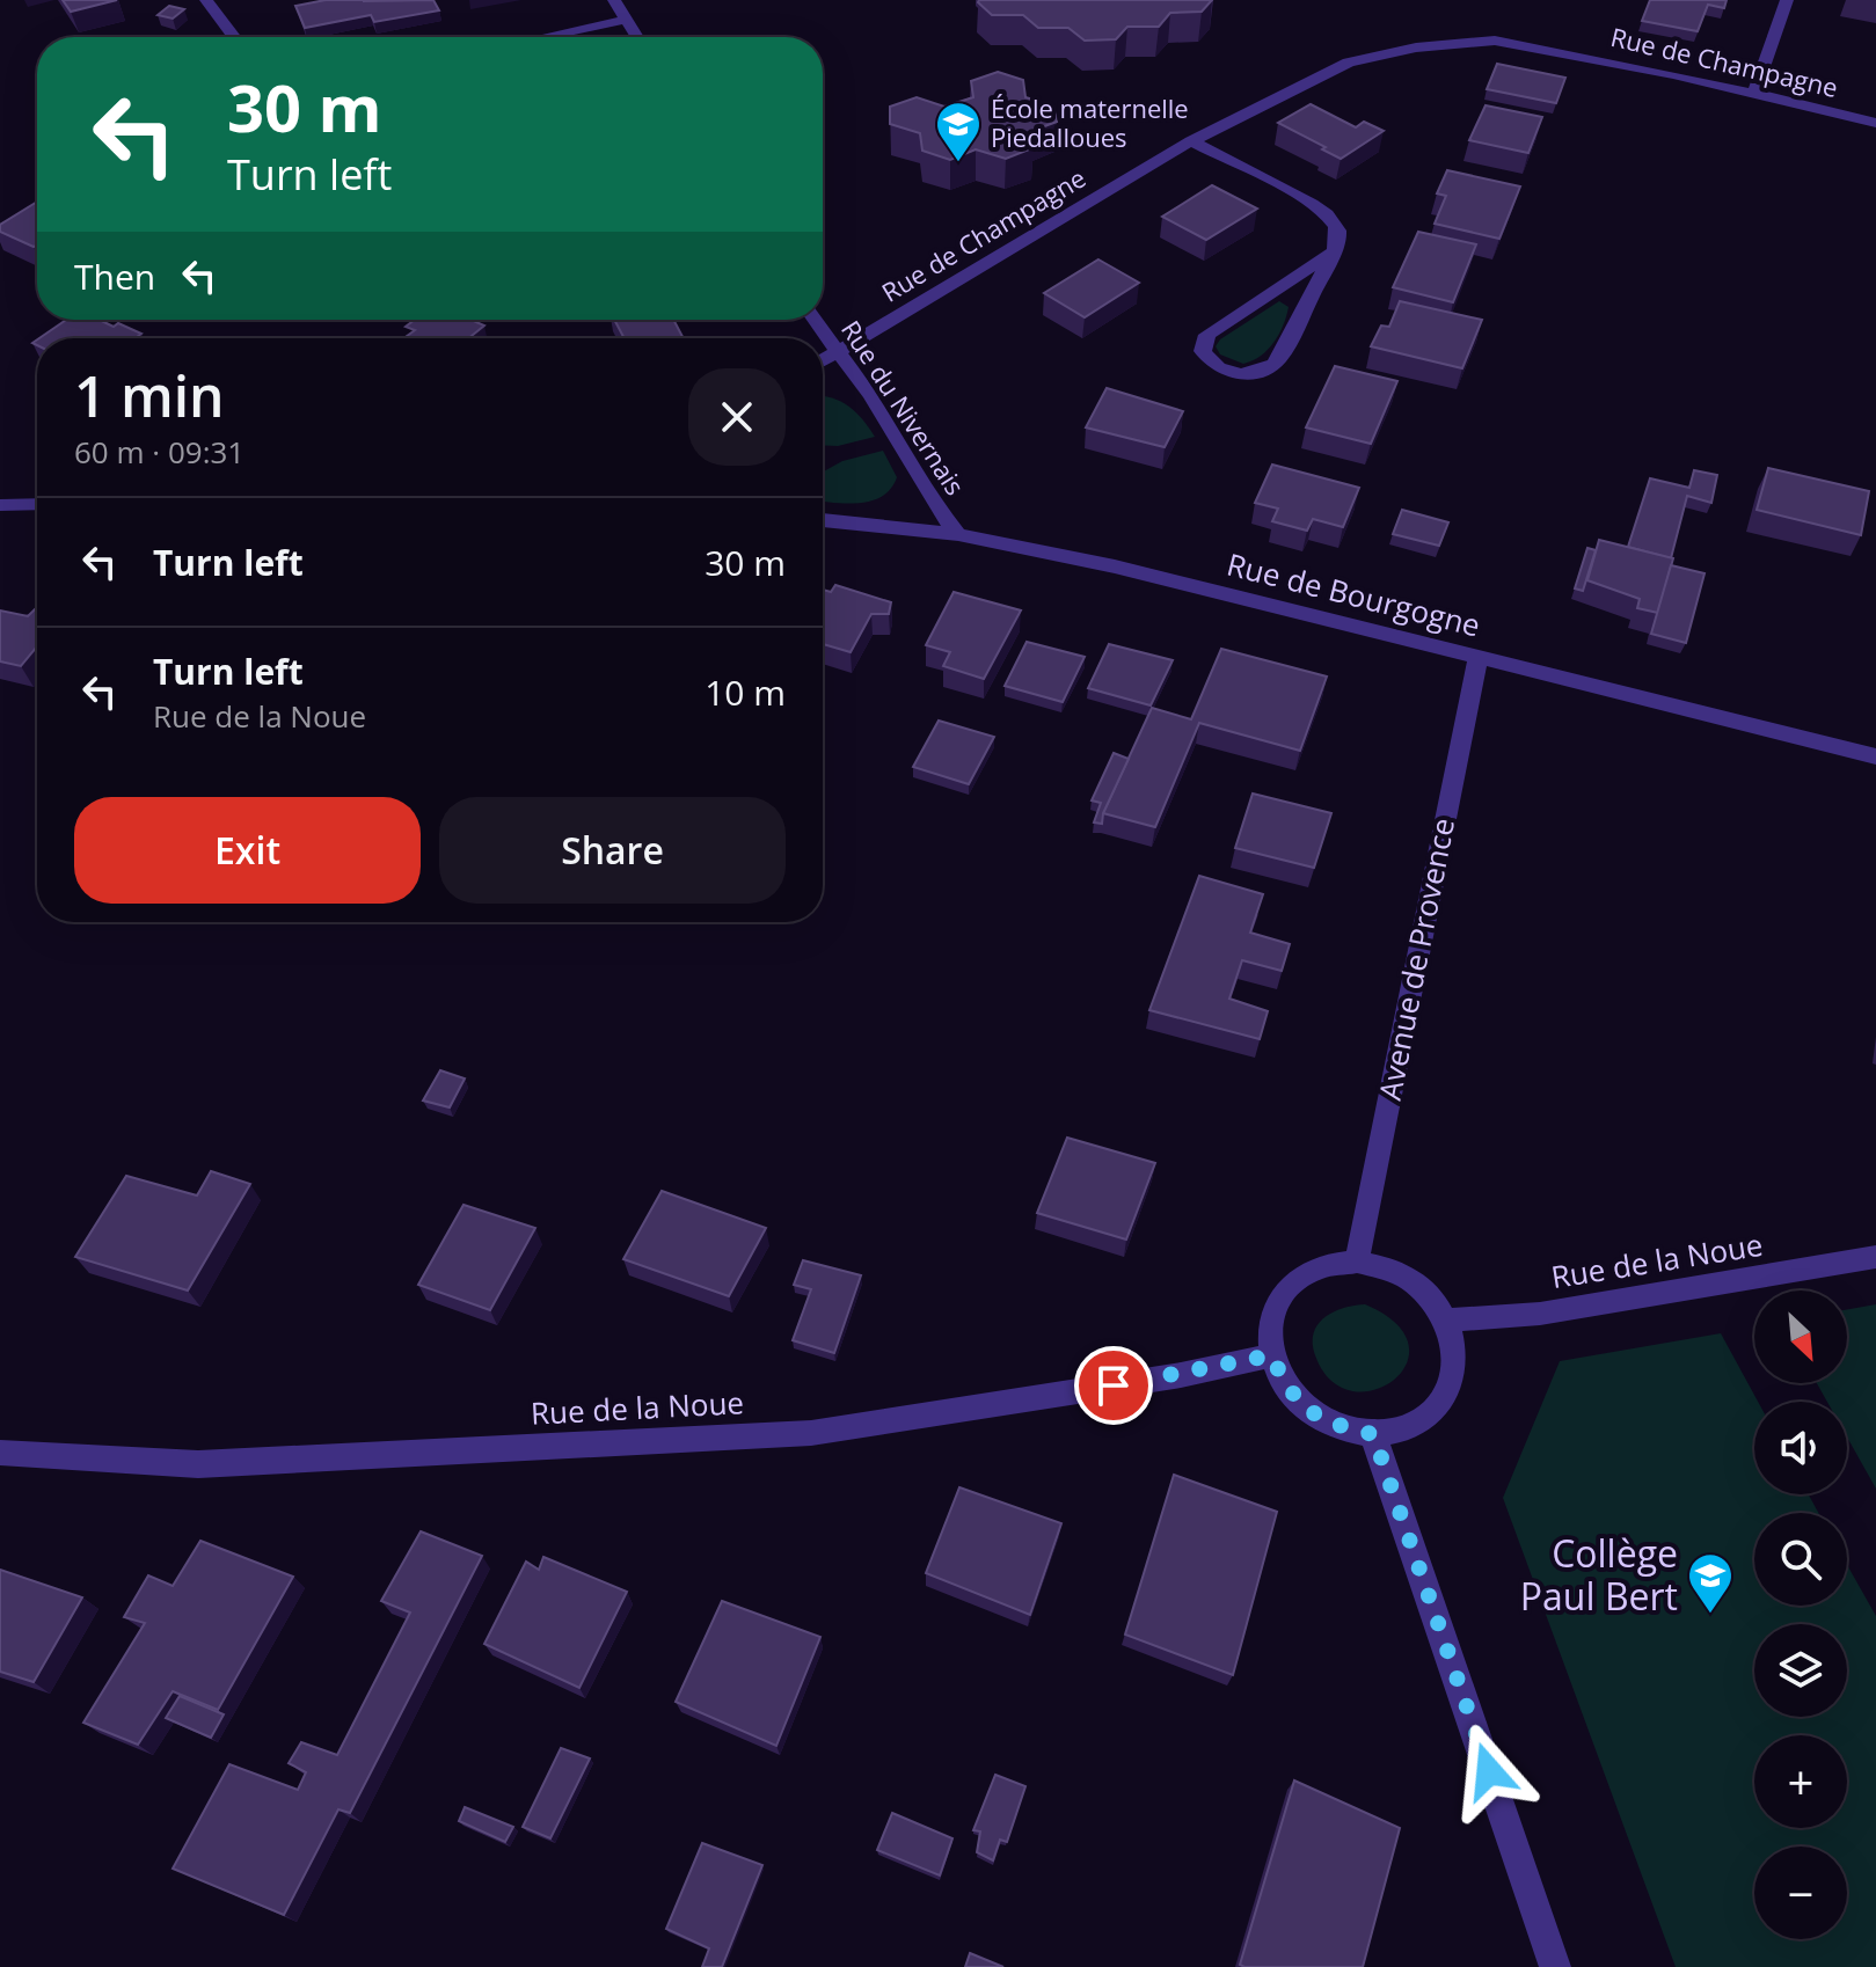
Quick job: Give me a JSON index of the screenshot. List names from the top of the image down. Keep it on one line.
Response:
{"streets":{"street":["Rue de Champagne","Rue du Nivernais","Rue de Bourgogne","Avenue de Provence","Rue de la Noue"]},"crossings":[["Rue de Champagne","Rue du Nivernais"],["Rue du Nivernais","Rue de Bourgogne"],["Rue de Bourgogne","Avenue de Provence"],["Avenue de Provence","Rue de la Noue"]],"places":{"school or university":["École maternelle Piedalloues","Collège Paul Bert"]},"north":"bottom right","page":{"turn":["30 m","Turn left"],"then":"Then","heading":["1 min","60 m · 09:31"],"list":[{"name":"Turn left","value":"30 m"},{"name":"Turn left","note":"Rue de la Noue","value":"10 m"}],"buttons":["Exit","Share"],"map_buttons":["+","−"]}}
